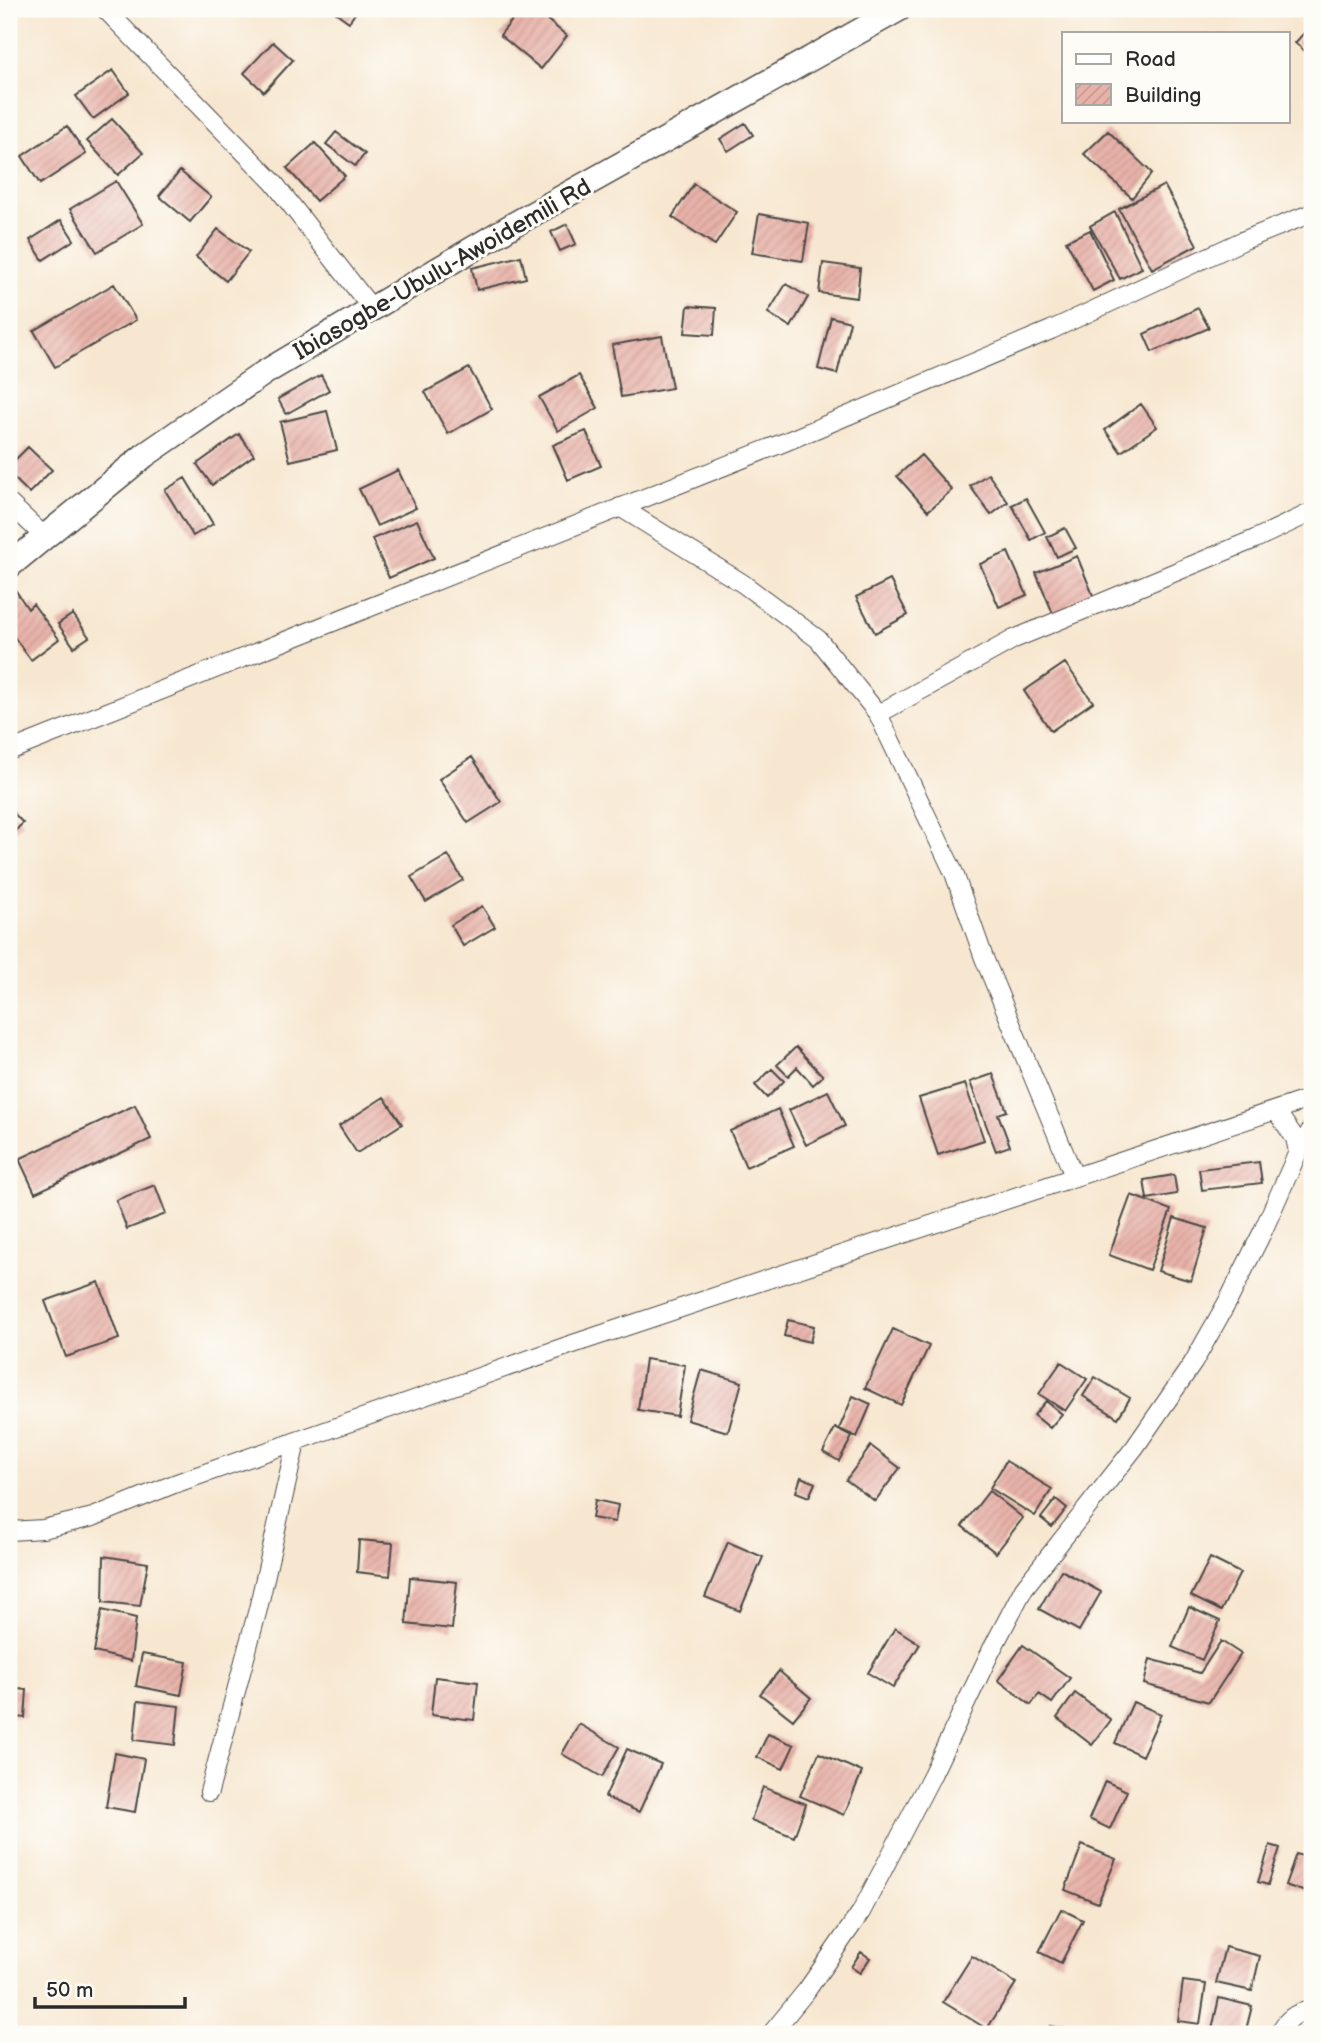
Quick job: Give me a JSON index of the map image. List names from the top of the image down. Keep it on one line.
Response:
{"streets":{"street":["Ibiasogbe-Ubulu-Awoidemili Rd"]},"legend":["Road","Building"],"scale_bar":"50 m"}
